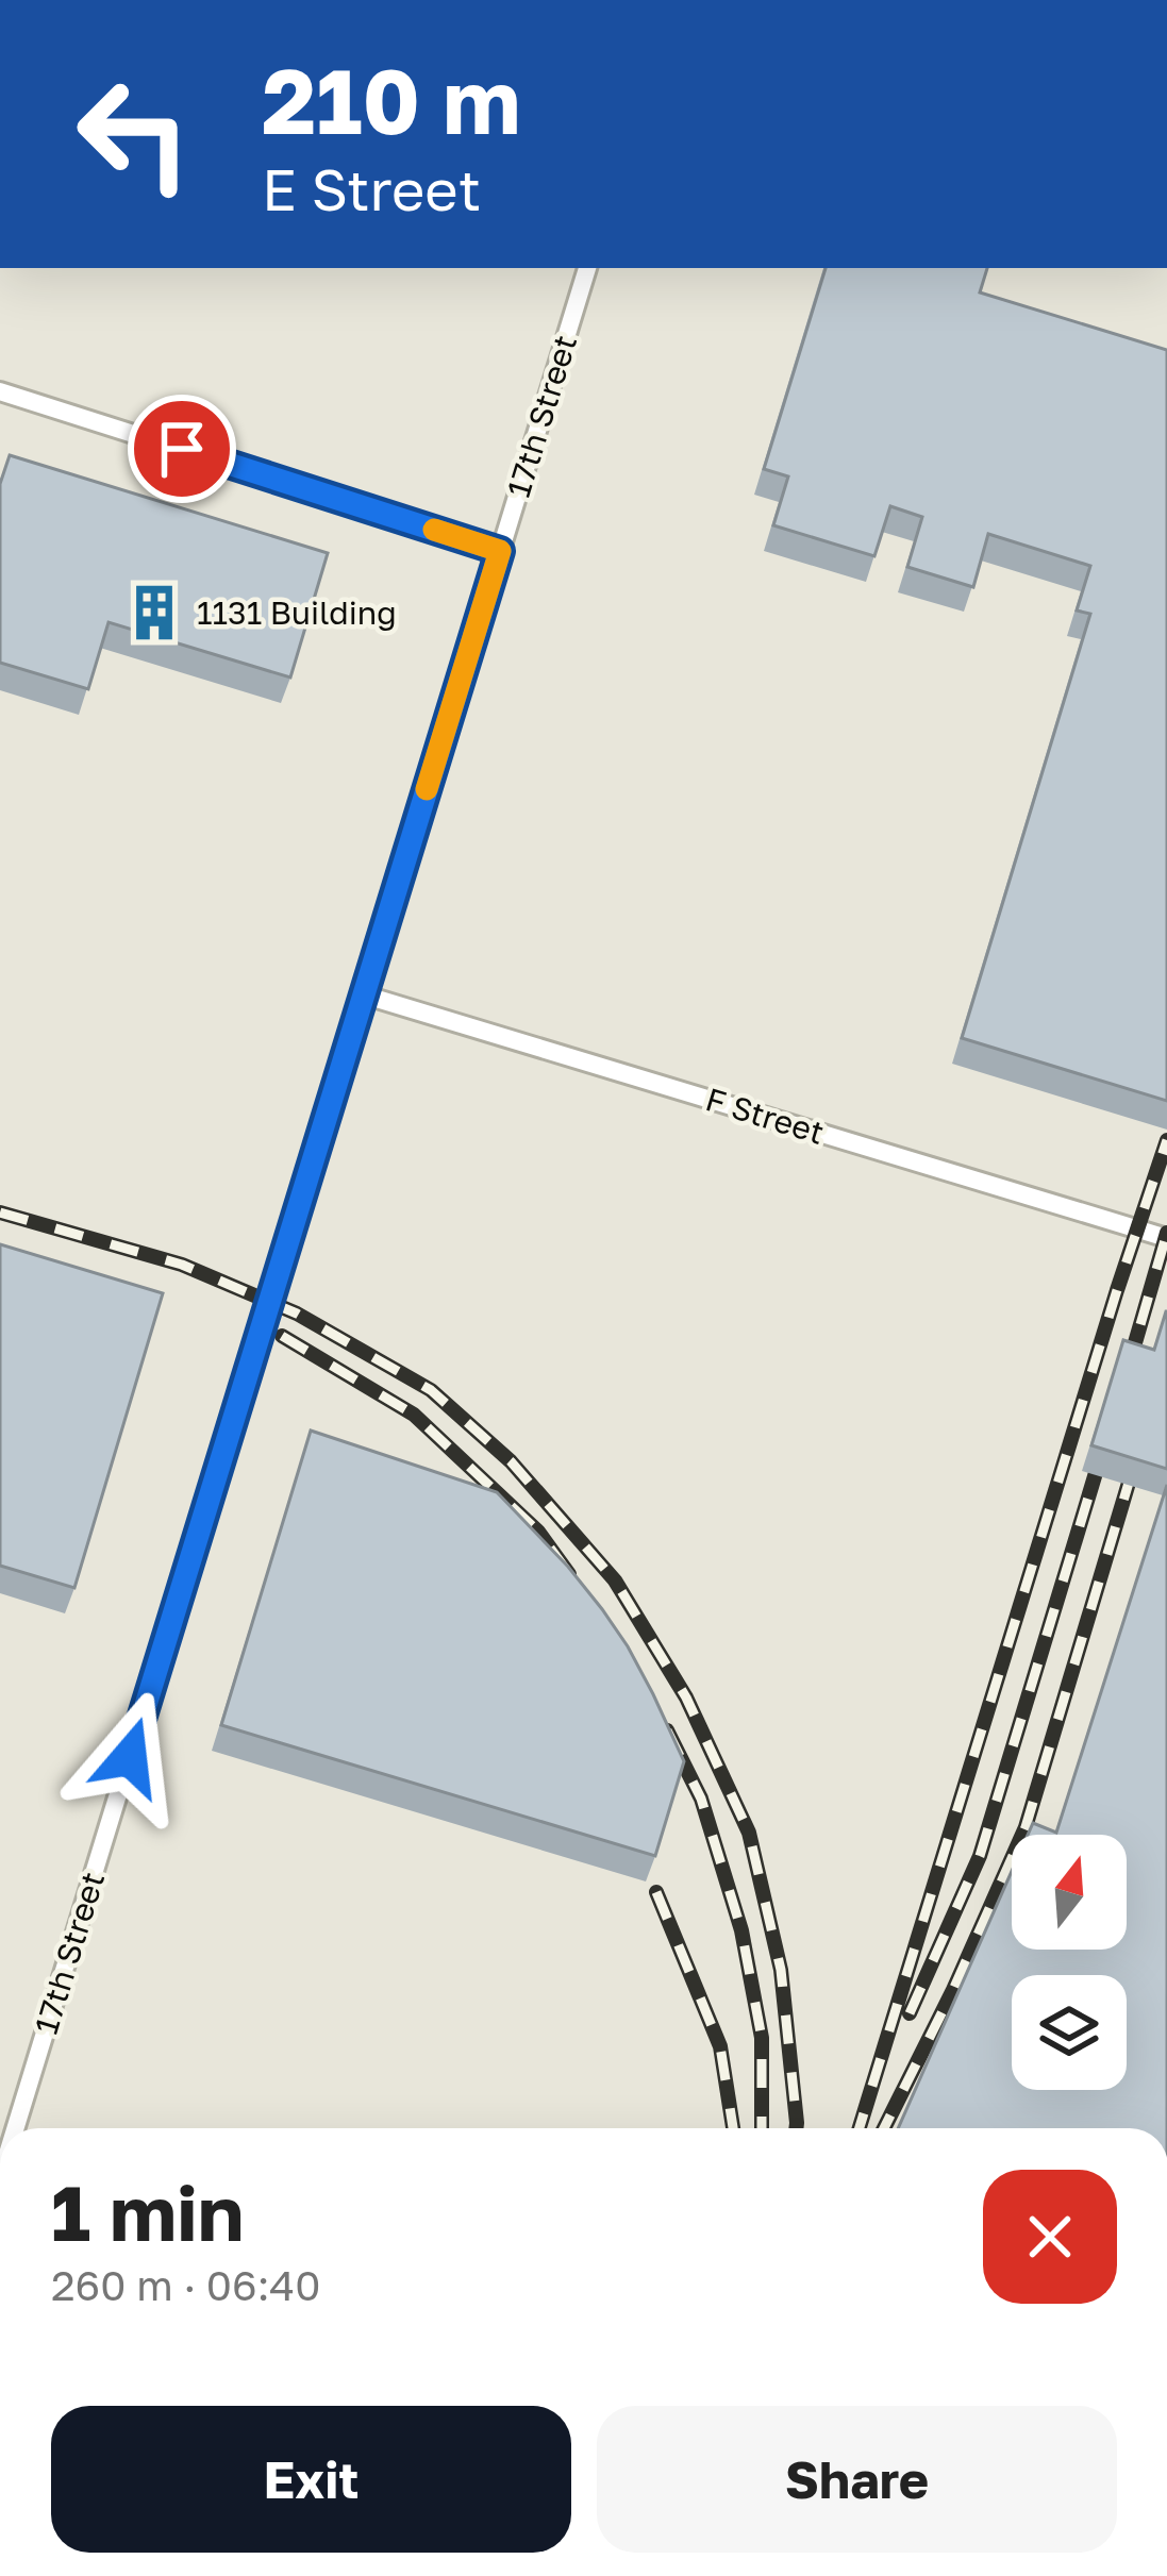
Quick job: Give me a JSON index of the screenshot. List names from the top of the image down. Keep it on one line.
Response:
{"streets":{"lane":["17th Street","F Street"]},"crossings":[["17th Street","F Street"]],"places":{"building":["1131 Building"]},"north":"top","page":{"turn":["210 m","E Street"],"heading":["1 min","260 m · 06:40"],"buttons":["Exit","Share"]}}
